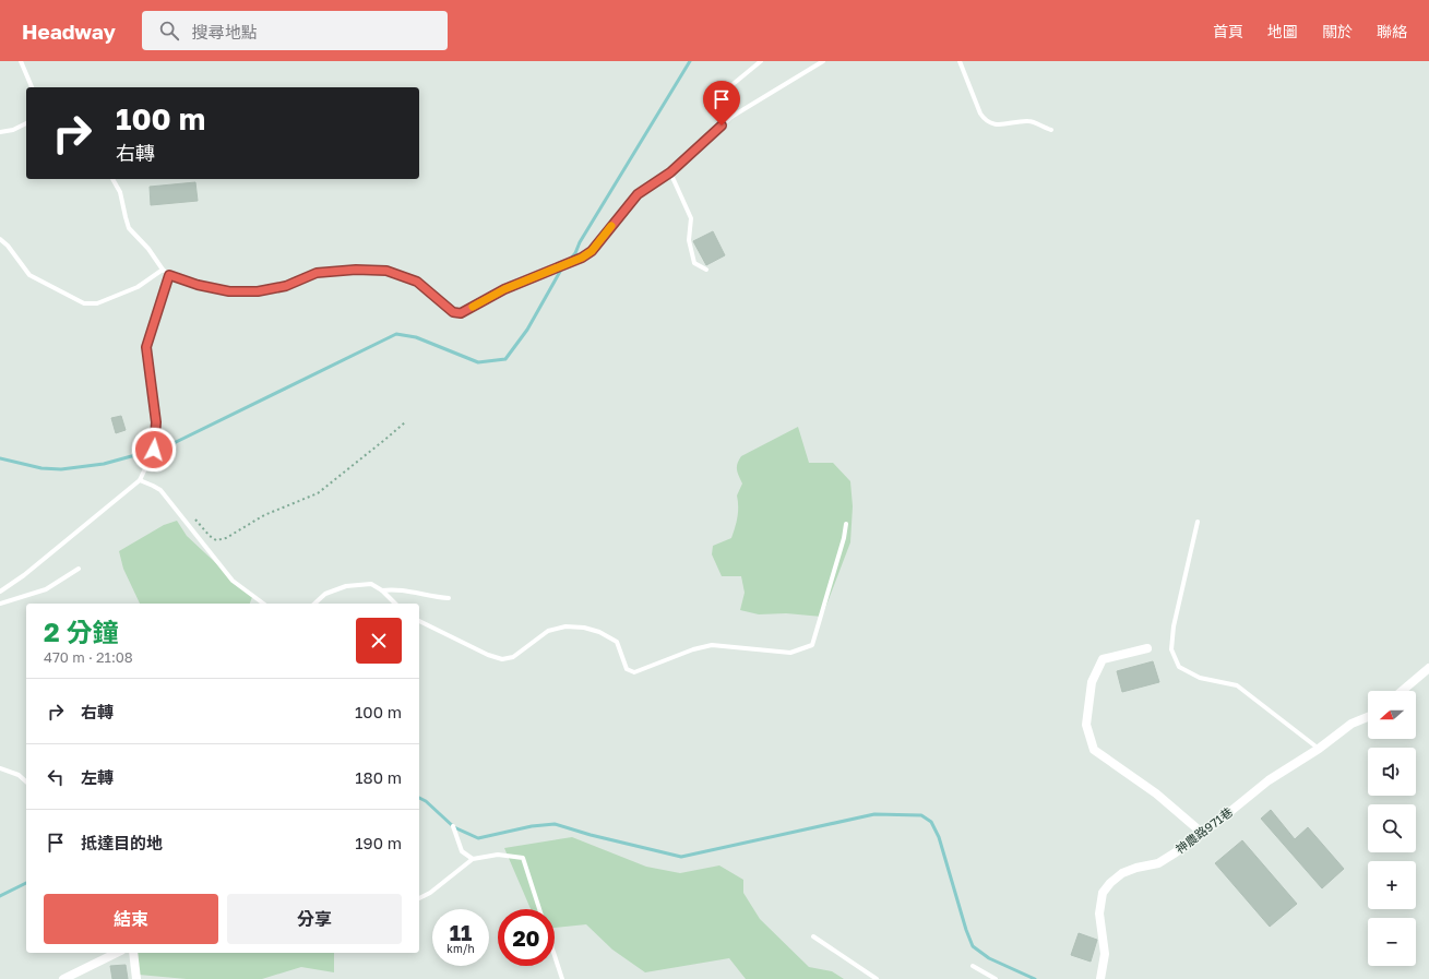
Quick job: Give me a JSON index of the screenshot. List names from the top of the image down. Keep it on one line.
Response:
{"streets":{"street":["神農路971巷"]},"north":"left","page":{"header":"Headway","search":"搜尋地點","nav":["首頁","地圖","關於","聯絡"],"turn":["100 m","右轉"],"heading":["2 分鐘","470 m · 21:08"],"list":[{"name":"右轉","value":"100 m"},{"name":"左轉","value":"180 m"},{"name":"抵達目的地","value":"190 m"}],"map_buttons":["+","−"],"buttons":["結束","分享"],"speed":"11 km/h","limit":"20"}}
